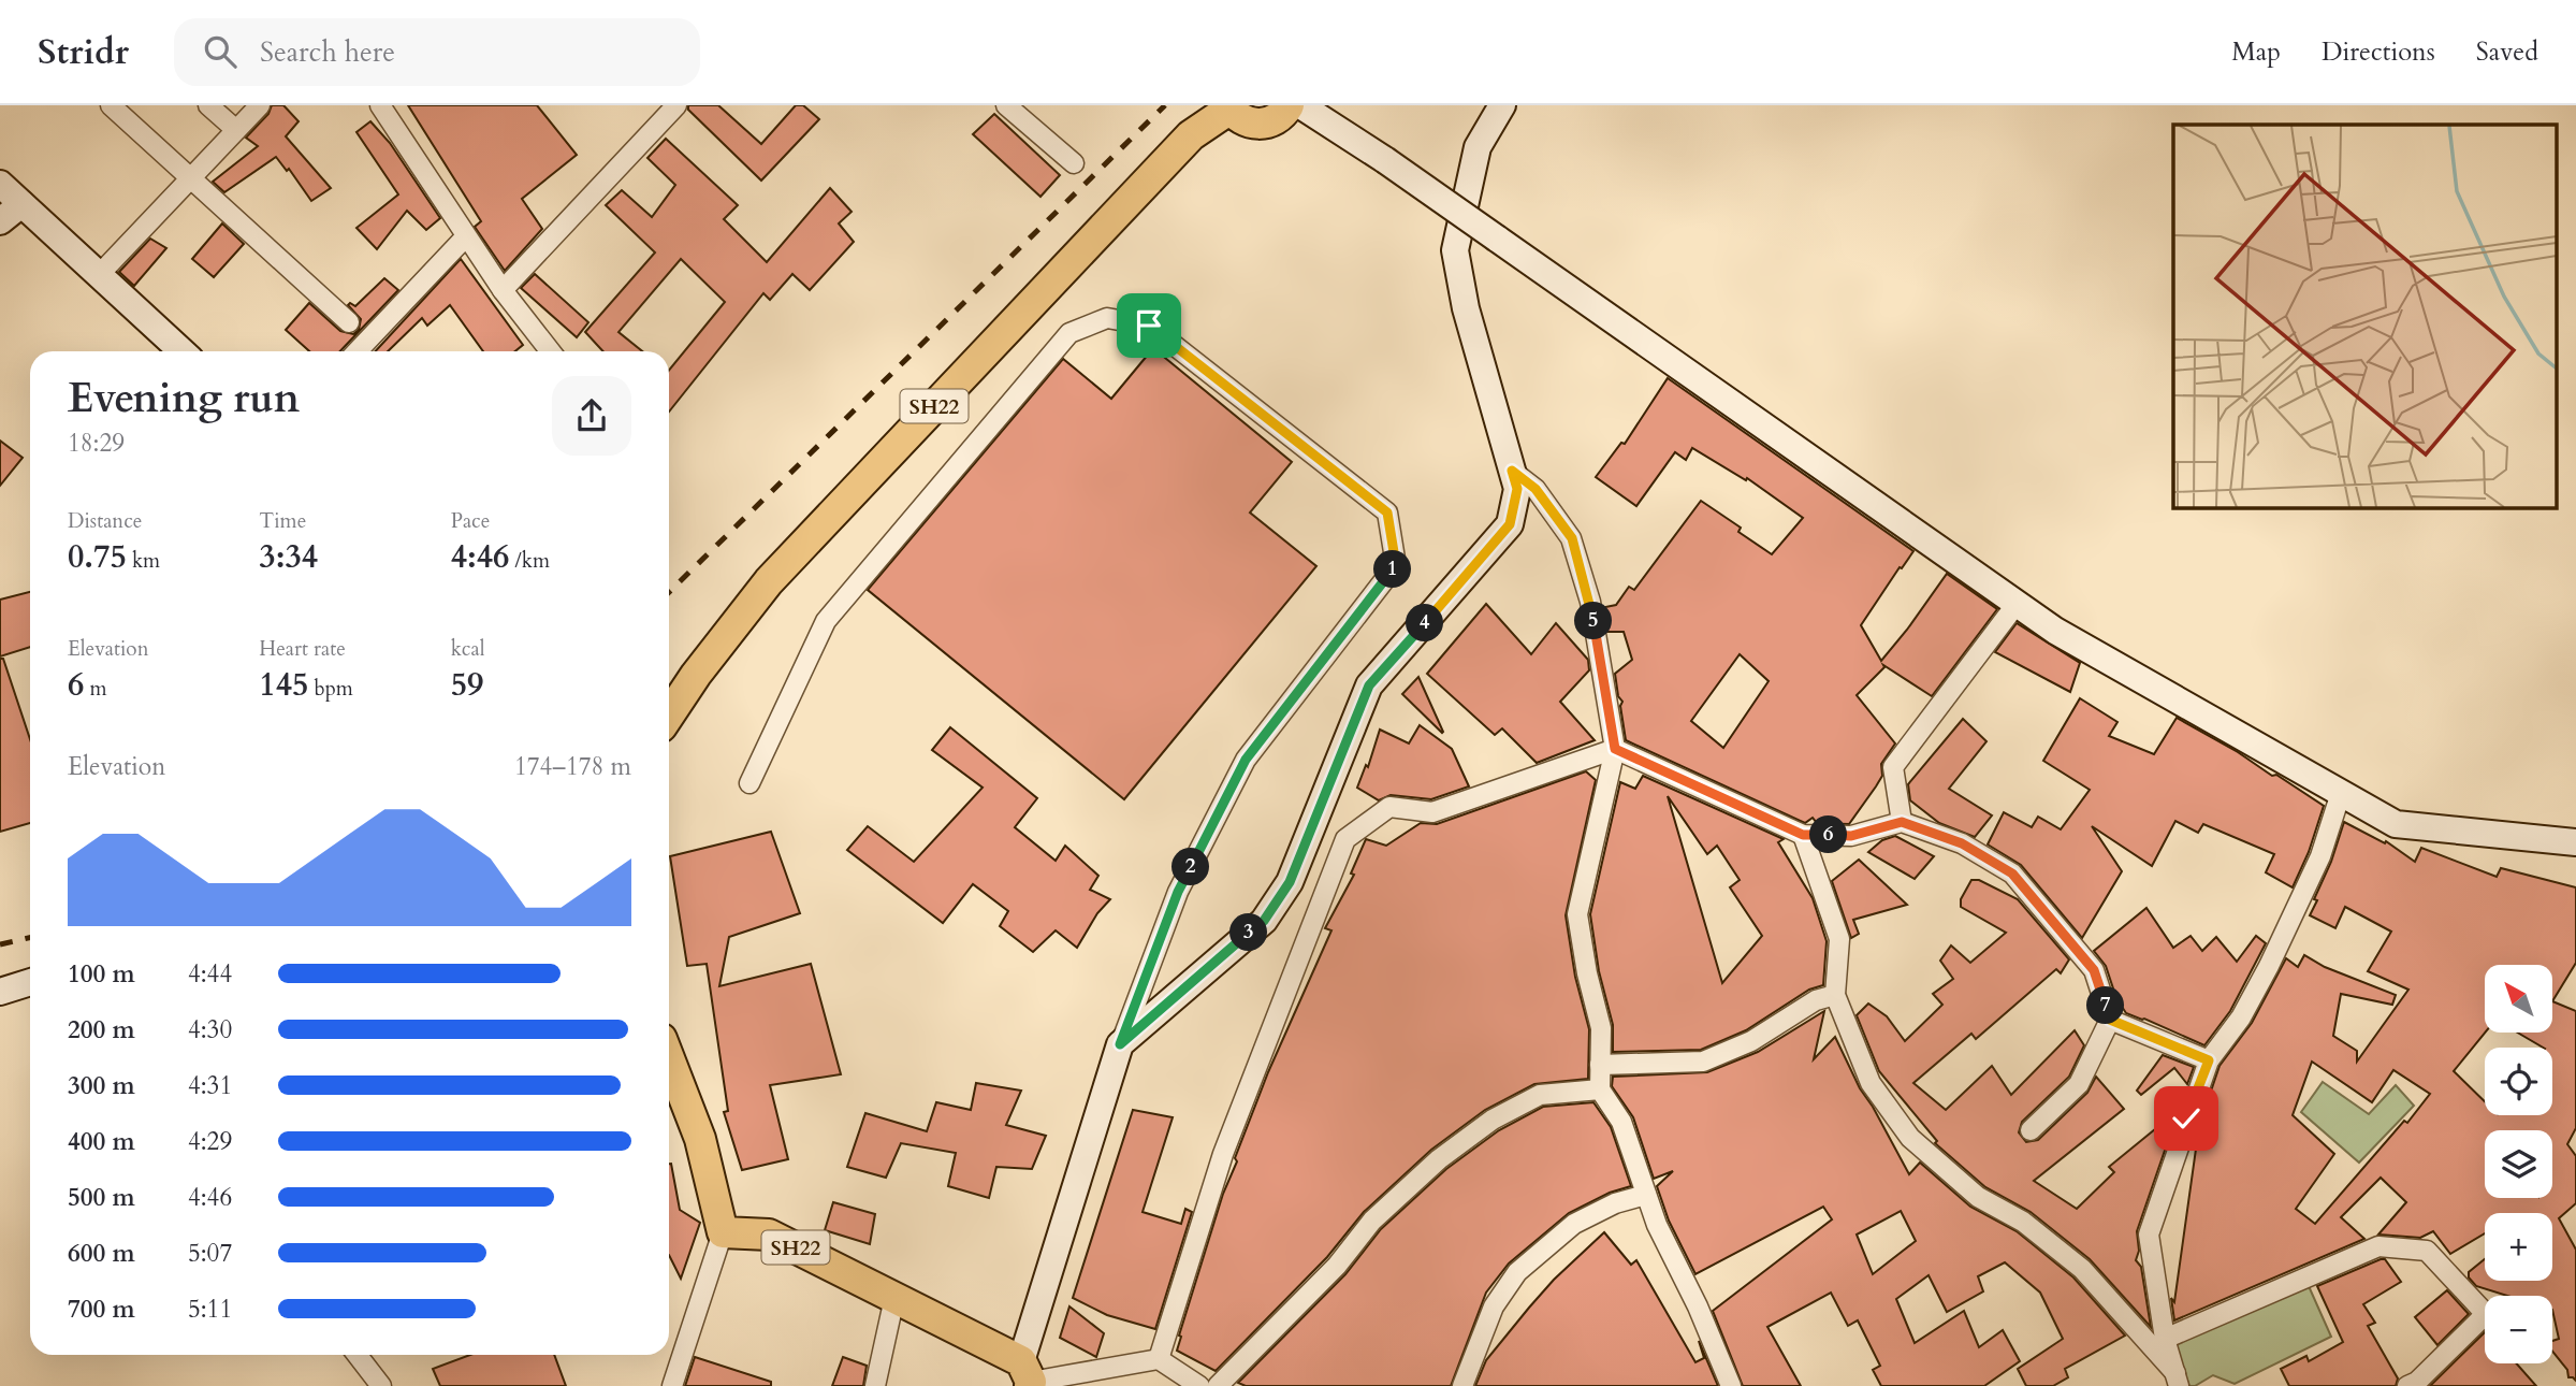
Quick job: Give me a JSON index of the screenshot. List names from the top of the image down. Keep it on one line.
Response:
{"streets":{"main road":["SH22"]},"north":"top left","page":{"header":"Stridr","search":"Search here","nav":["Map","Directions","Saved"],"heading":["Evening run","18:29"],"stats":[["Distance","0.75 km"],["Time","3:34"],["Pace","4:46 /km"],["Elevation","6 m"],["Heart rate","145 bpm"],["kcal","59"]],"pins":["1","5","4","6","2","3","7"],"chart":["Elevation","174–178 m"],"list":[{"name":"100 m","note":"4:44"},{"name":"200 m","note":"4:30"},{"name":"300 m","note":"4:31"},{"name":"400 m","note":"4:29"},{"name":"500 m","note":"4:46"},{"name":"600 m","note":"5:07"},{"name":"700 m","note":"5:11"}],"map_buttons":["+","−"]}}
